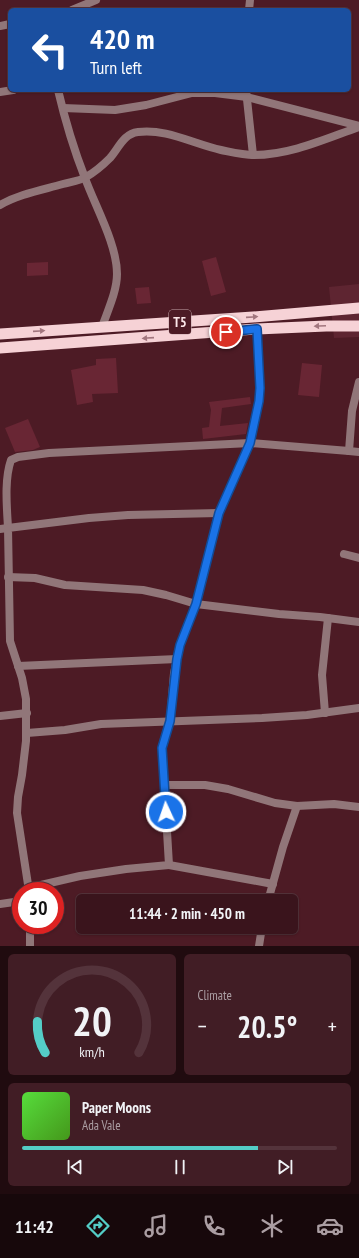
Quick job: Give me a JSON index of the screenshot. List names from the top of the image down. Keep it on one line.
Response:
{"streets":{"highway":["T5"]},"page":{"turn":["420 m","Turn left"],"limit":"30","trip":"11:44 · 2 min · 450 m","tile":"Climate","heat":["−","20.5°","+"],"song":["Paper Moons","Ada Vale"],"tabs":"11:42","gauge":["20","km/h"]}}
